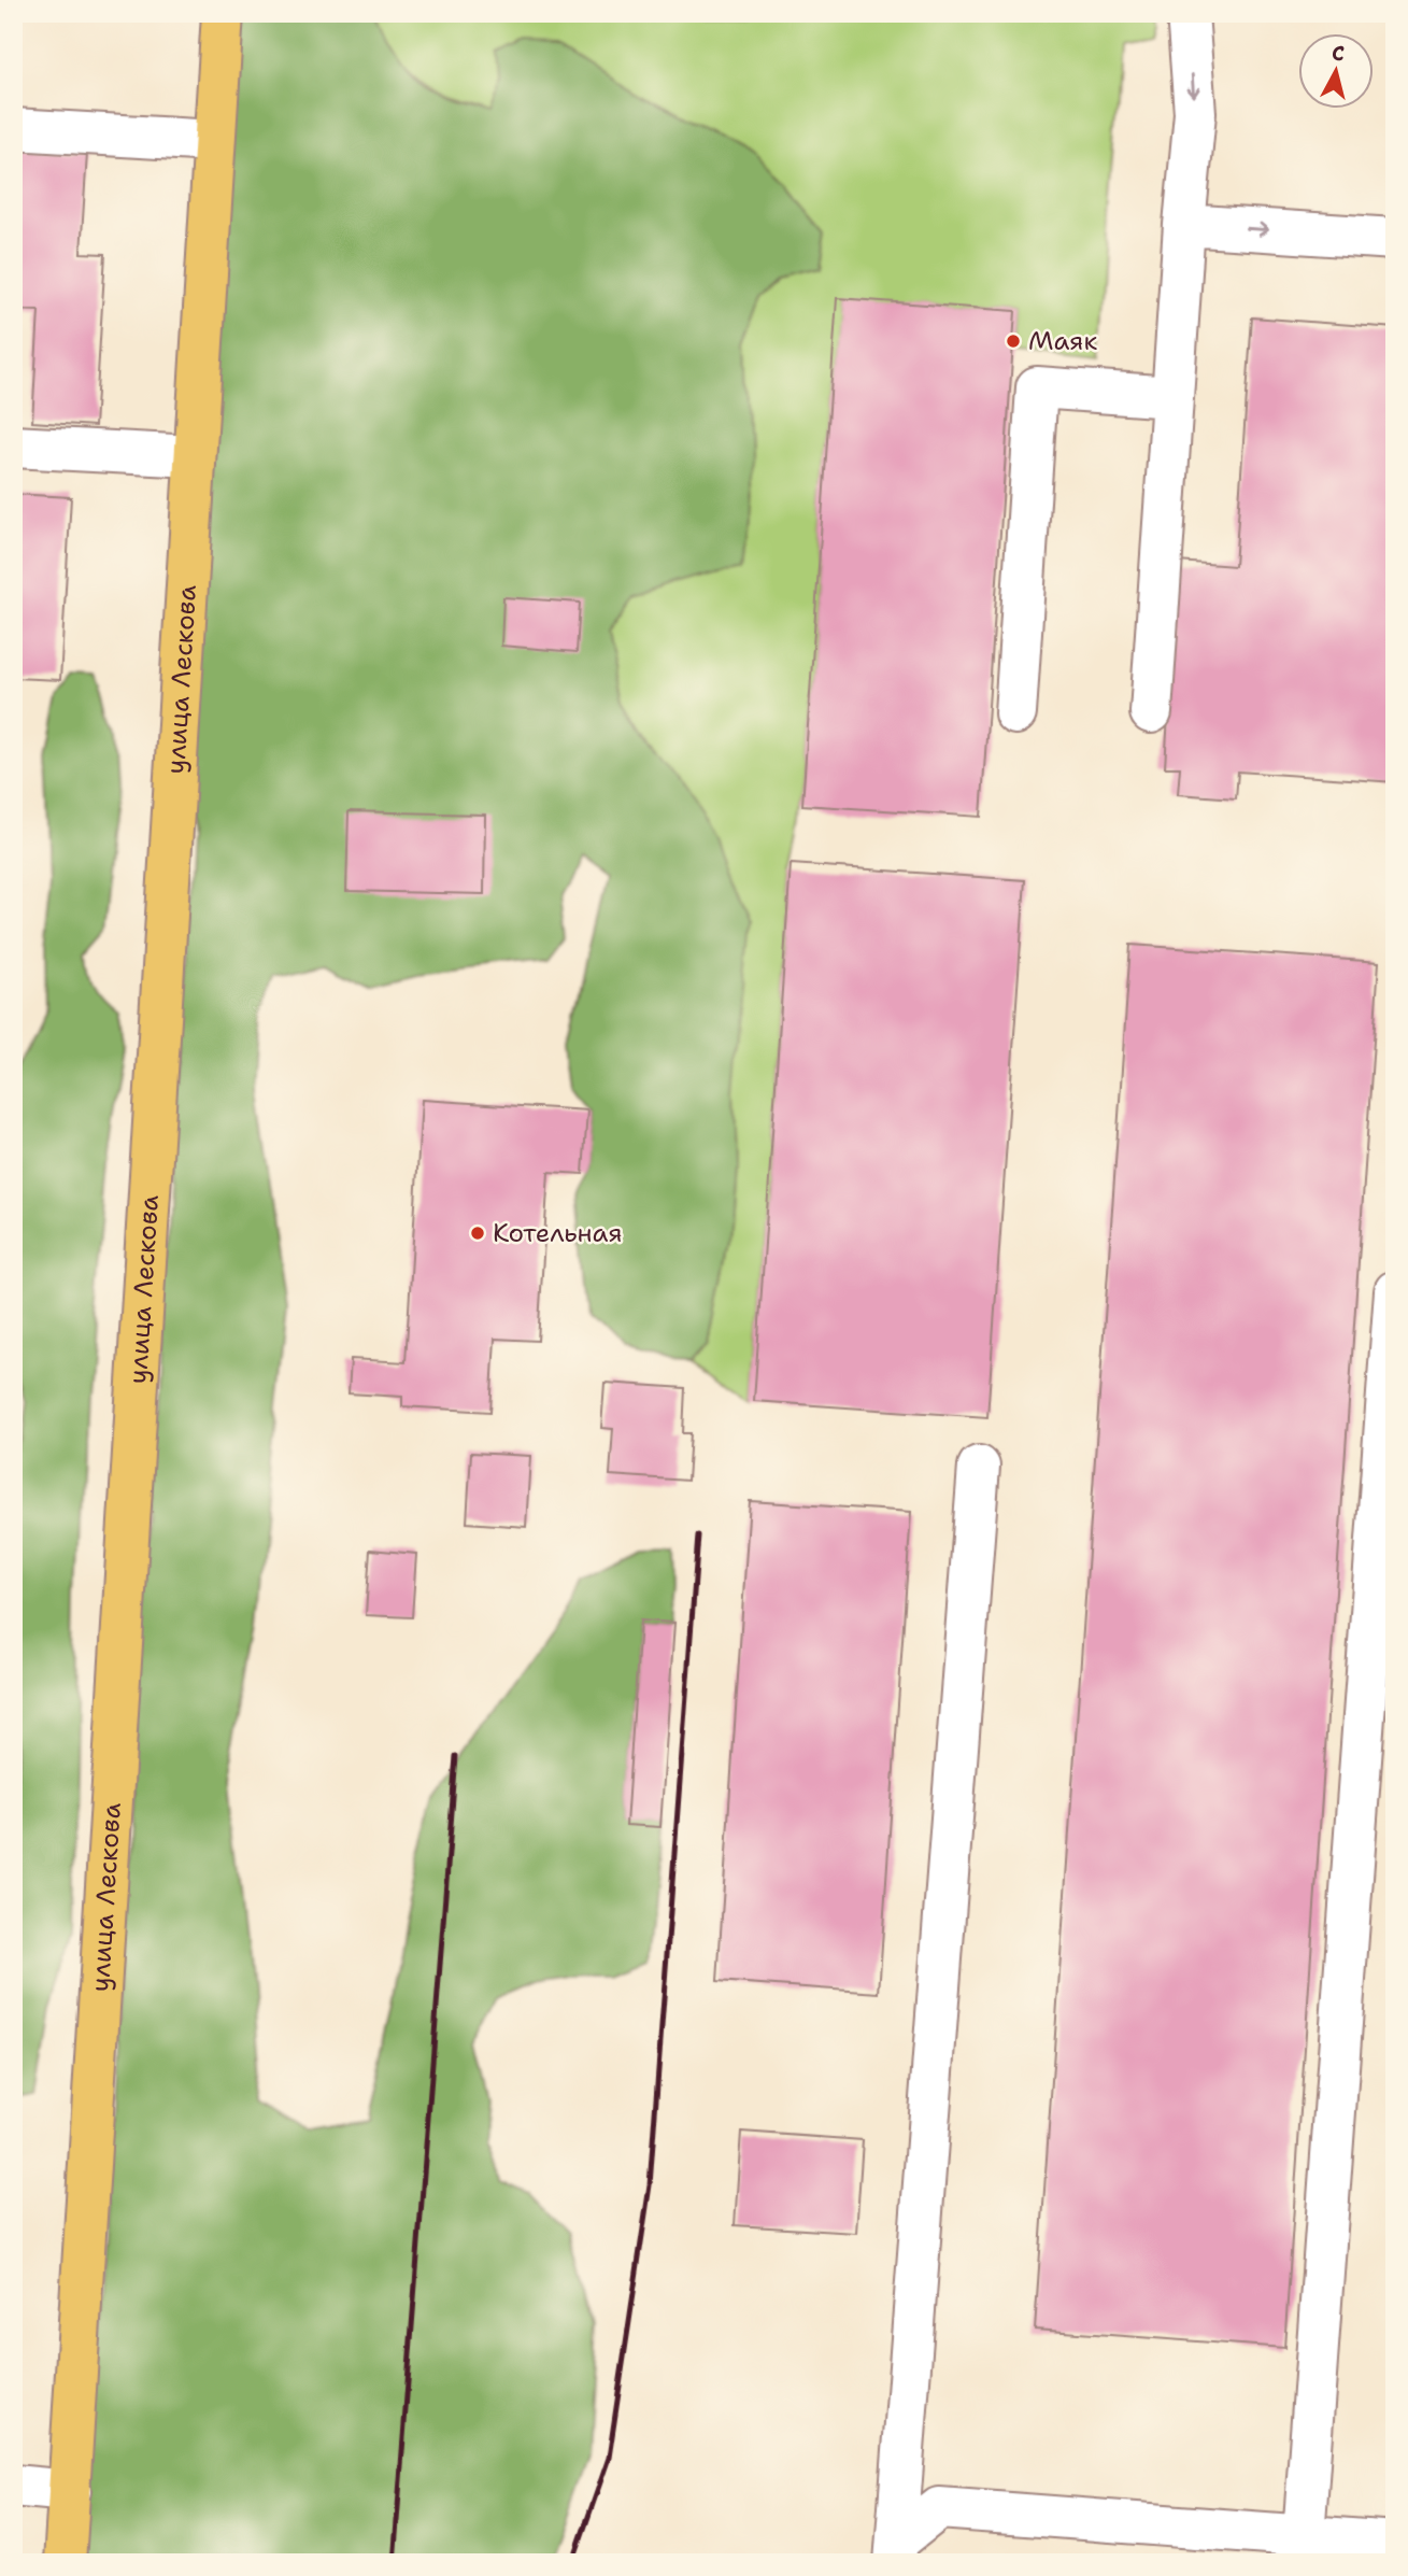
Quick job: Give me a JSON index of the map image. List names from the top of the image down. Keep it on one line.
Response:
{"streets":{"main road":["улица Лескова"]},"places":["Маяк","Котельная"],"north":"top"}
